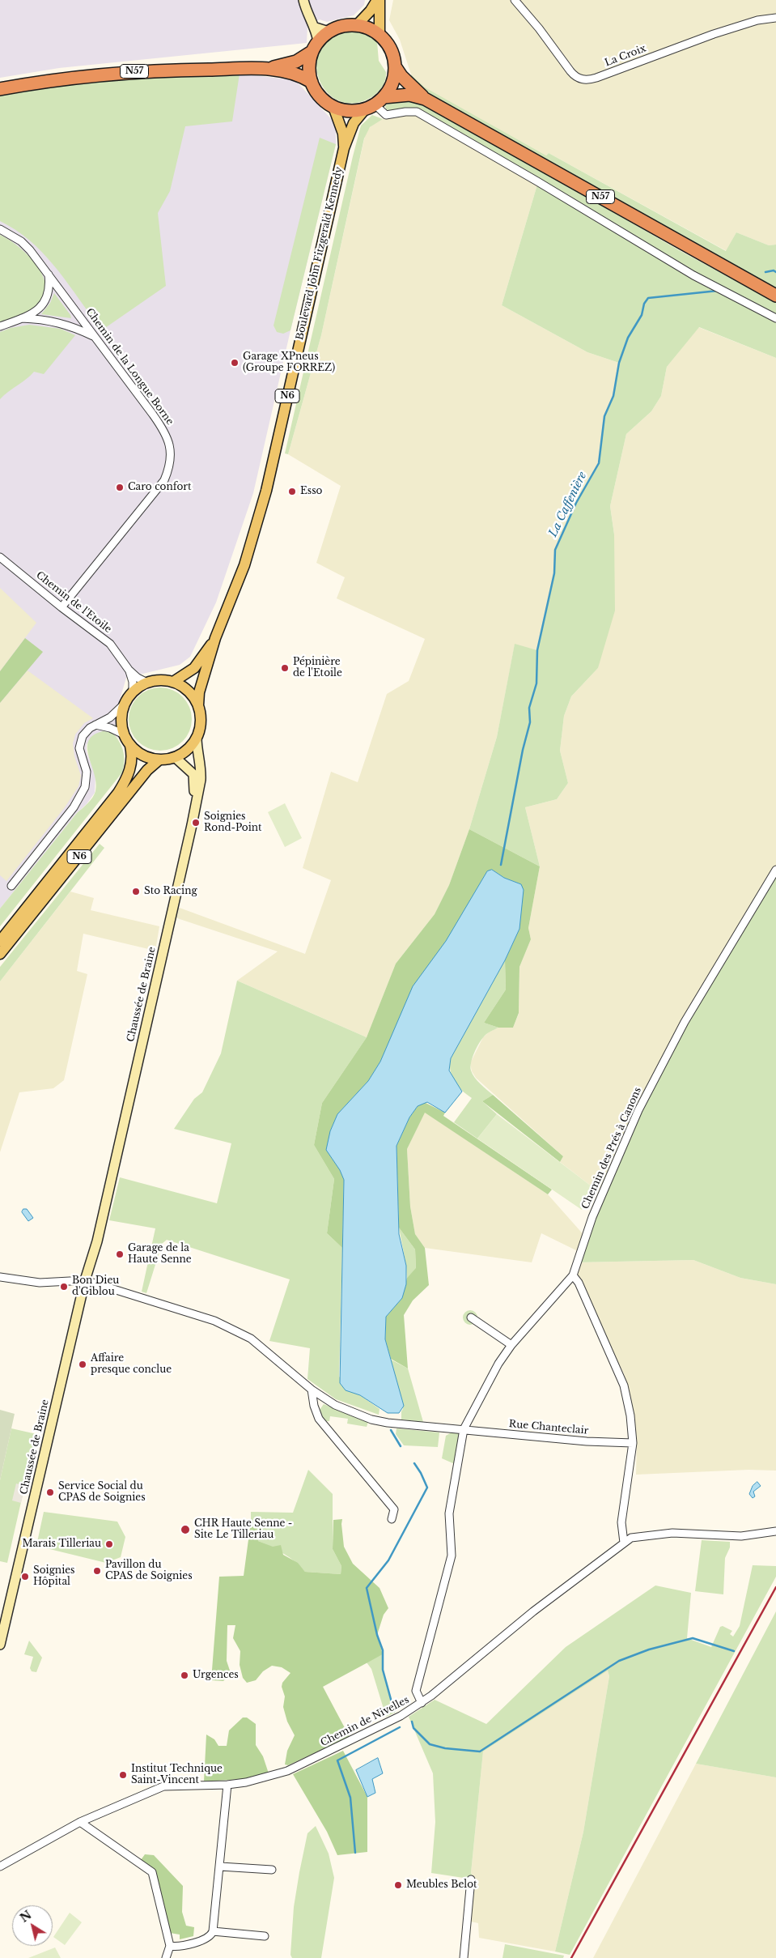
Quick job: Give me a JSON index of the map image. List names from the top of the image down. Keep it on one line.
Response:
{"streets":{"highway":["N57"],"main road":["Boulevard John Fitzgerald Kennedy","N6"],"street":["La Croix","Chemin de la Longue Borne","Chemin de l'Etoile","Chaussée de Braine","Chemin des Prés à Canons","Rue Chanteclair","Chemin de Nivelles"]},"crossings":[["N57","Boulevard John Fitzgerald Kennedy"],["Boulevard John Fitzgerald Kennedy","N6"],["Boulevard John Fitzgerald Kennedy","Chemin de l'Etoile"],["Boulevard John Fitzgerald Kennedy","Chaussée de Braine"],["Chemin de la Longue Borne","Chemin de l'Etoile"],["N6","Chemin de l'Etoile"],["N6","Chaussée de Braine"],["Chemin de l'Etoile","Chaussée de Braine"],["Chaussée de Braine","Rue Chanteclair"],["Chemin des Prés à Canons","Rue Chanteclair"],["Chemin des Prés à Canons","Chemin de Nivelles"]],"water":["La Caffenière"],"places":["Garage XPneus (Groupe FORREZ)","Caro confort","Esso","Pépinière de l'Etoile","Soignies Rond-Point","Sto Racing","Garage de la Haute Senne","Bon Dieu d'Giblou","Affaire presque conclue","Service Social du CPAS de Soignies","CHR Haute Senne - Site Le Tilleriau","Marais Tilleriau","Pavillon du CPAS de Soignies","Soignies Hôpital","Urgences","Institut Technique Saint-Vincent","Meubles Belot"],"north":"top left"}
